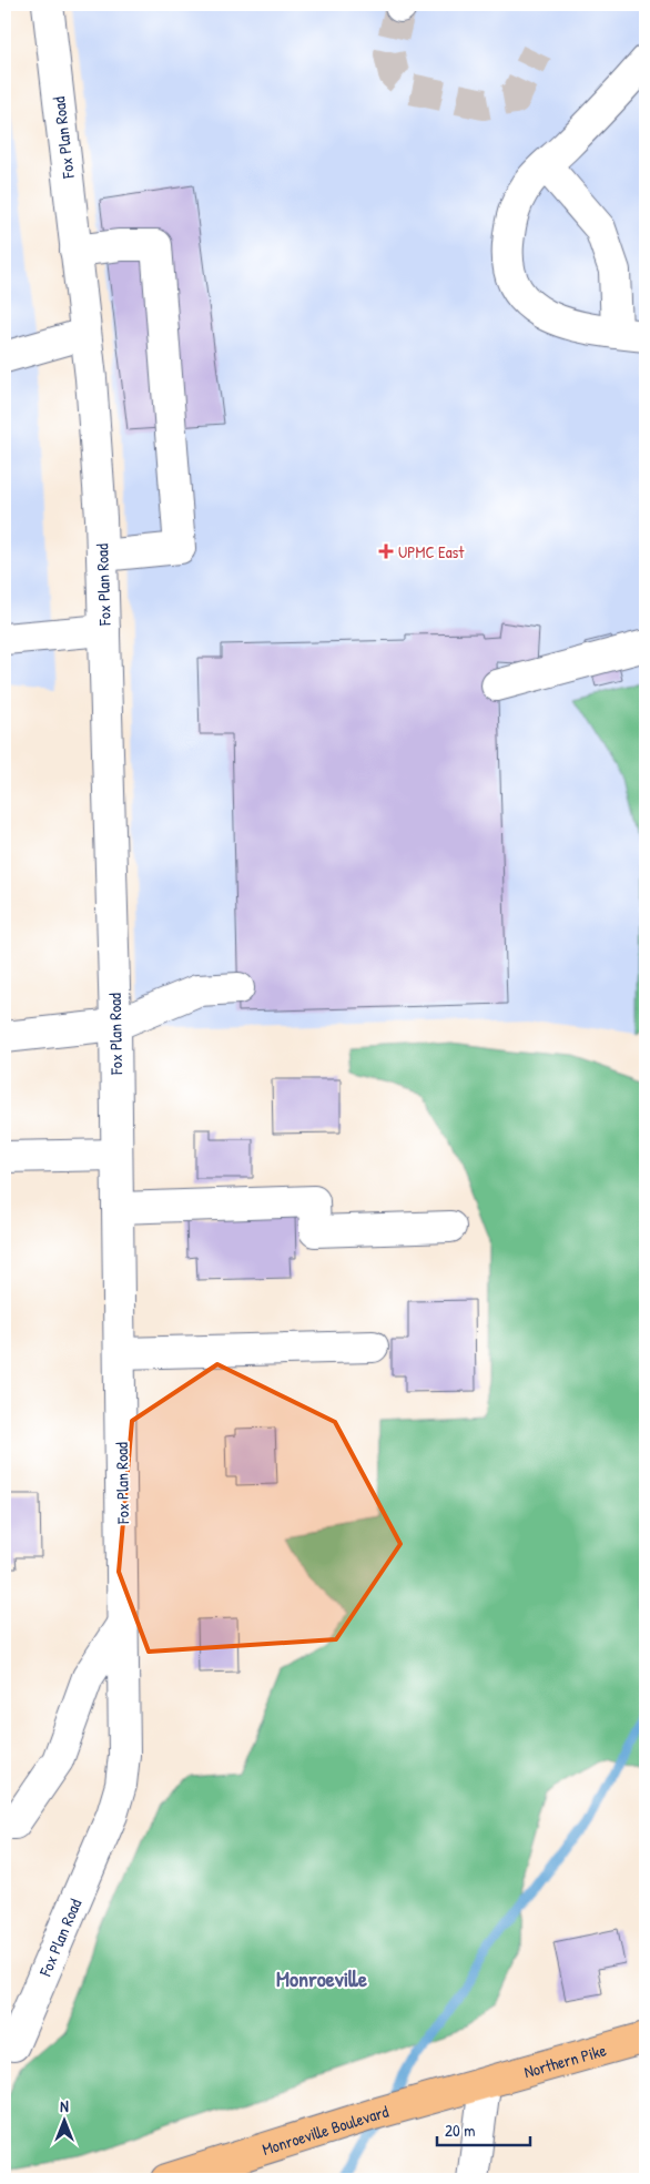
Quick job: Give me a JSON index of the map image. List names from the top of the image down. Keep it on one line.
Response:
{"streets":{"main road":["Northern Pike","Monroeville Boulevard"],"street":["Fox Plan Road"]},"crossings":[["Northern Pike","Monroeville Boulevard"]],"districts":["Monroeville"],"places":{"health":["UPMC East"]},"scale_bar":"20 m","north":"top"}
